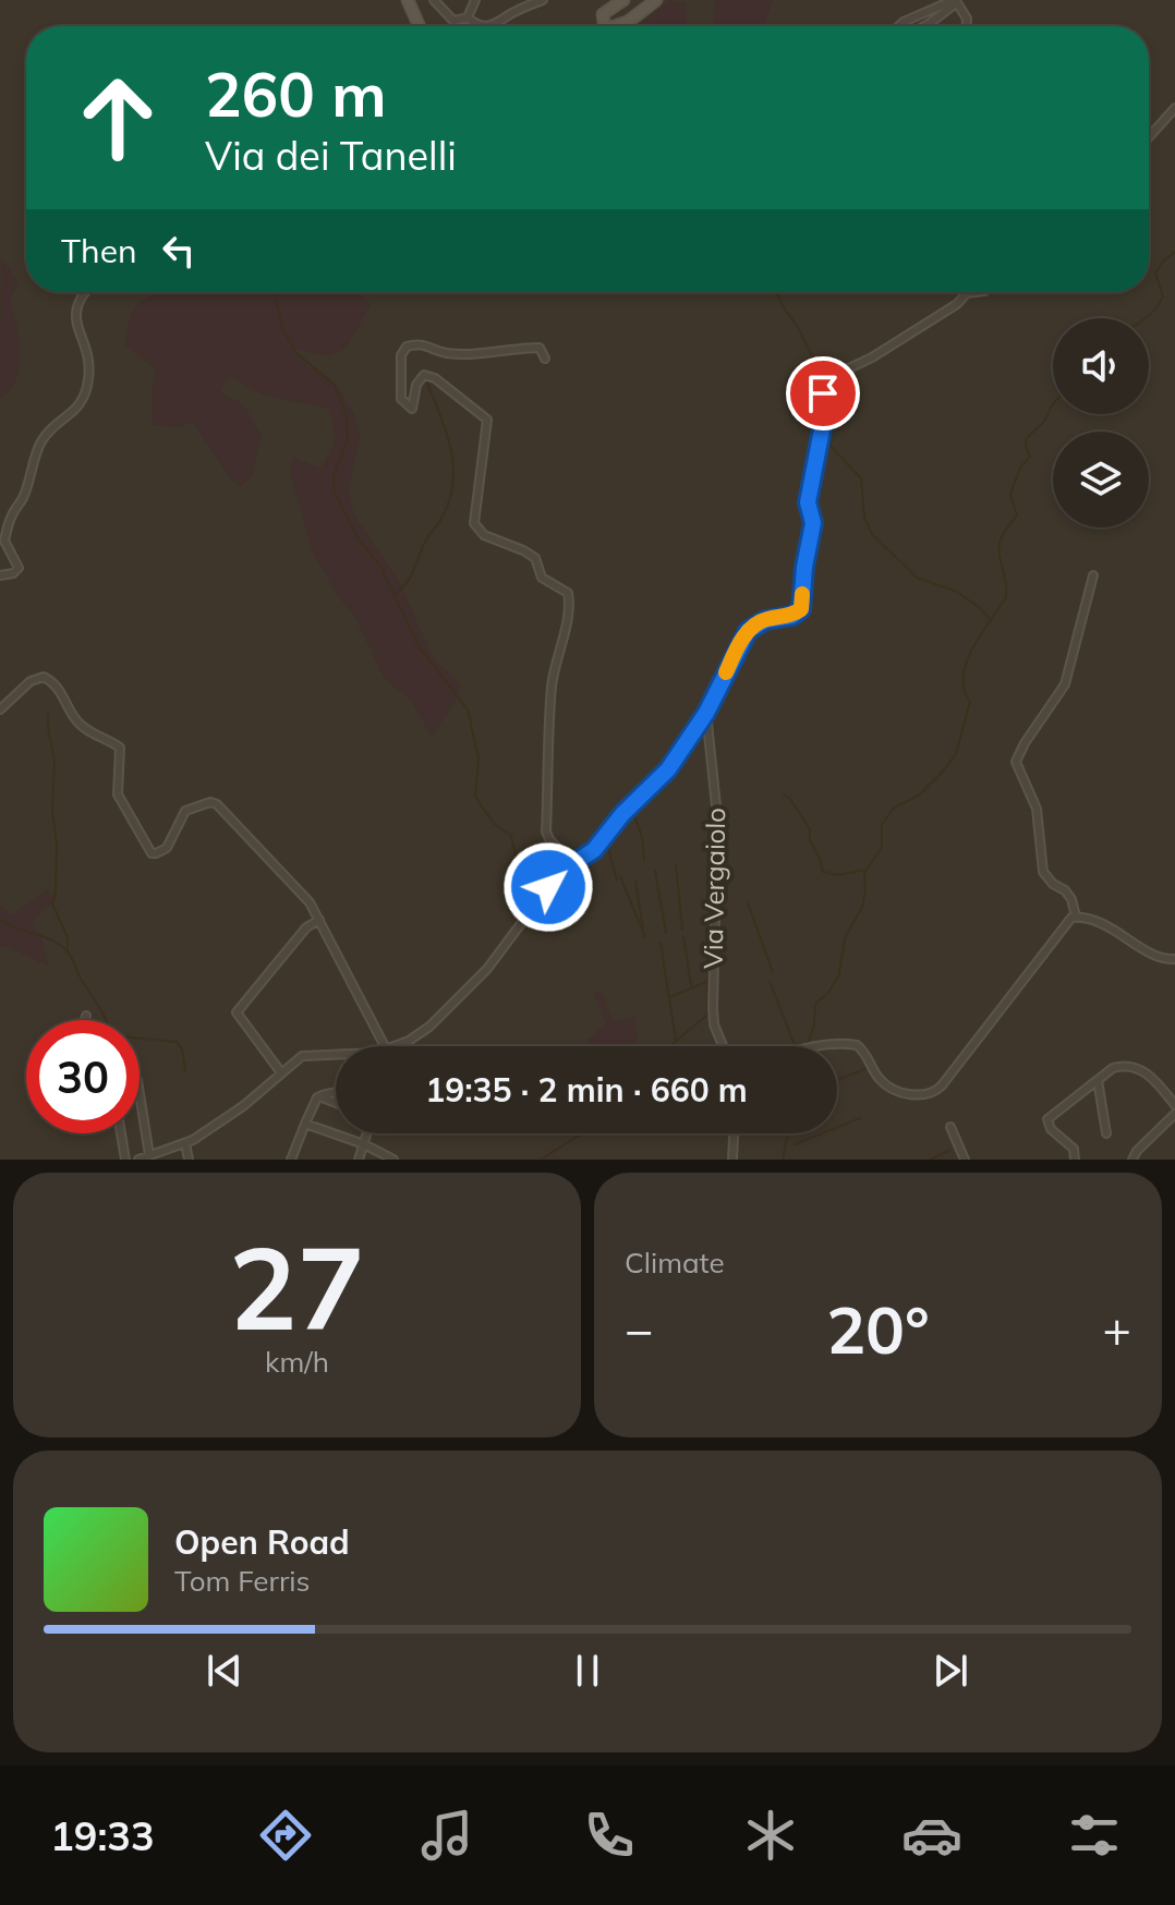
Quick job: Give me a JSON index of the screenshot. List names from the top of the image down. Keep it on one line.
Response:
{"streets":{"street":["Via Vergaiolo"]},"page":{"turn":["260 m","Via dei Tanelli"],"then":"Then","limit":"30","trip":"19:35 · 2 min · 660 m","tile":[["27","km/h"],"Climate"],"heat":["−","20°","+"],"song":["Open Road","Tom Ferris"],"tabs":"19:33"}}
